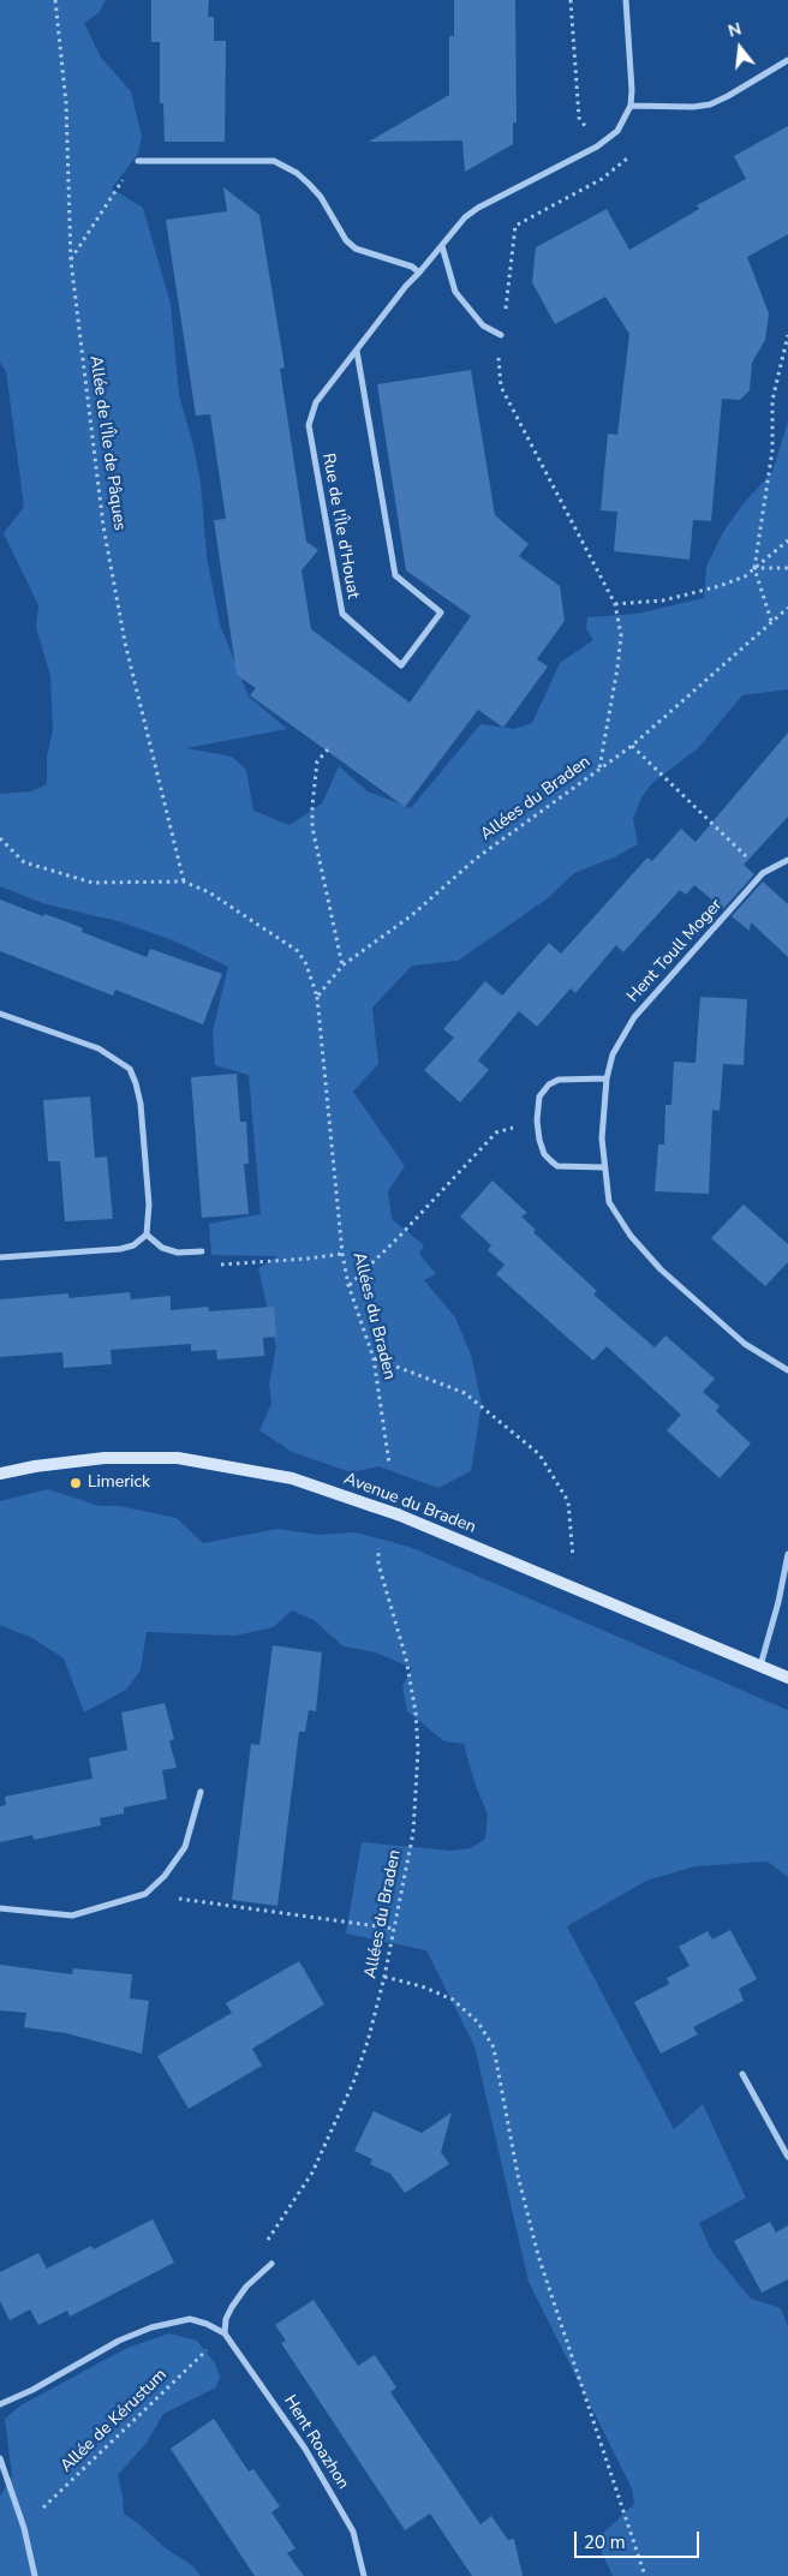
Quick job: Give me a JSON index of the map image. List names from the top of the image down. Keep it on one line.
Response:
{"streets":{"street":["Rue de l'Île d'Houat","Hent Toull Moger","Avenue du Braden","Hent Roazhon"],"path":["Allée de l'Île de Pâques","Allées du Braden","Allée de Kérustum"]},"crossings":[["Allée de l'Île de Pâques","Allées du Braden"],["Allée de Kérustum","Hent Roazhon"]],"places":["Limerick"],"scale_bar":"20 m","north":"top"}
